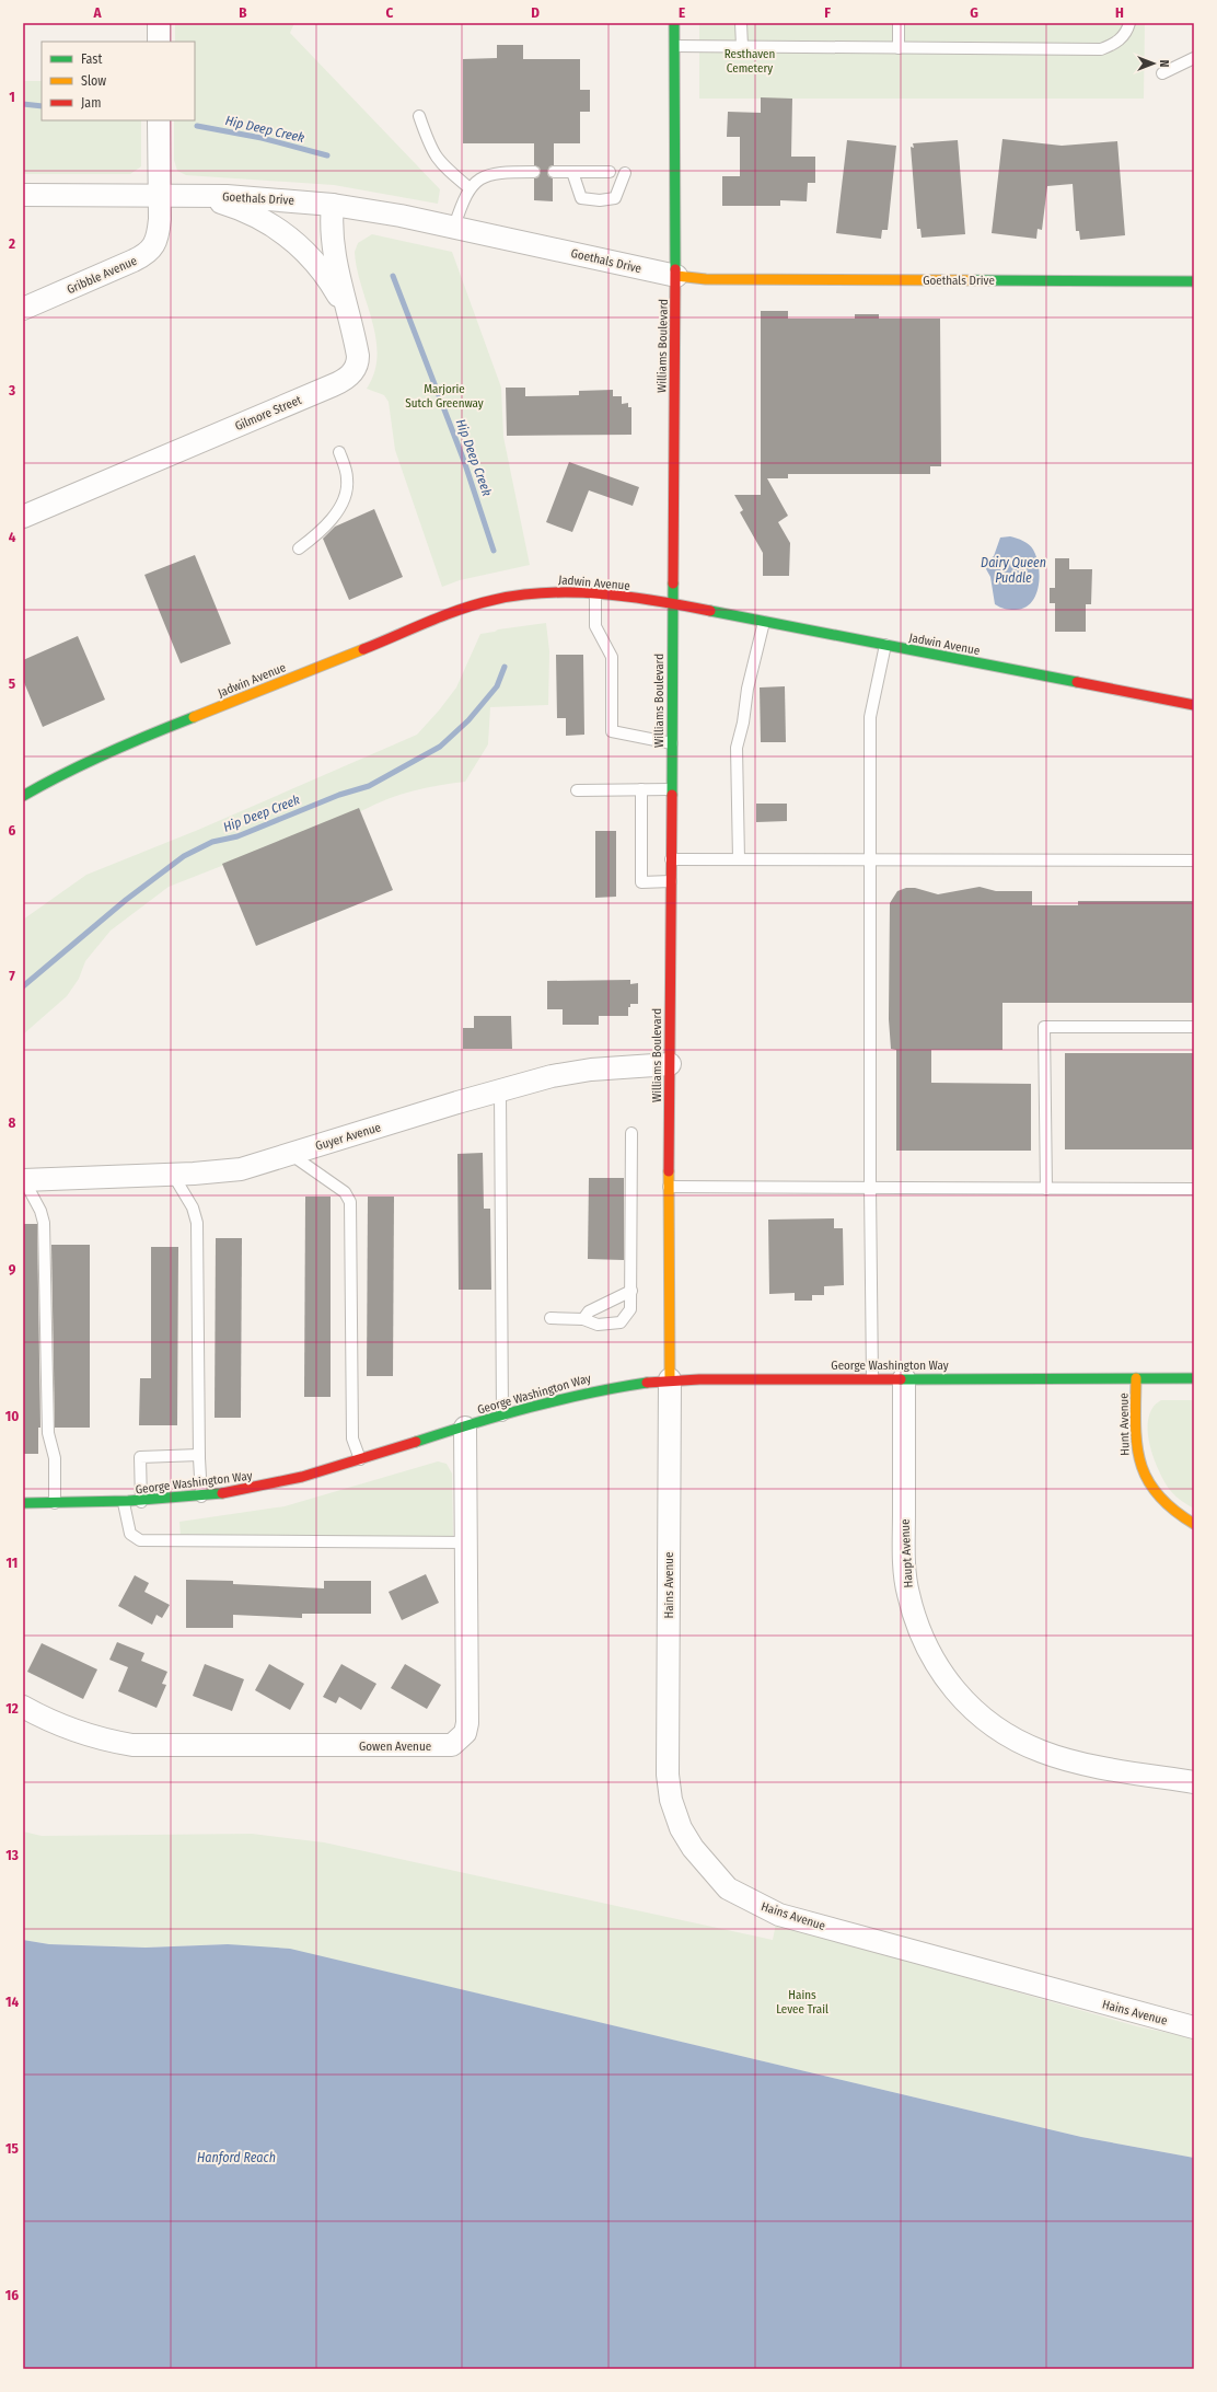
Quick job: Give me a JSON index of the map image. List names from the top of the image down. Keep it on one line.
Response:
{"streets":{"main road":["Goethals Drive","Williams Boulevard","Jadwin Avenue","George Washington Way","Hunt Avenue"],"street":["Gribble Avenue","Gilmore Street","Guyer Avenue","Haupt Avenue","Hains Avenue","Gowen Avenue"]},"crossings":[["Goethals Drive","Gribble Avenue"],["Goethals Drive","Williams Boulevard"],["Goethals Drive","Gilmore Street"],["Williams Boulevard","Jadwin Avenue"],["Williams Boulevard","Guyer Avenue"],["Williams Boulevard","George Washington Way"],["Williams Boulevard","Hains Avenue"],["George Washington Way","Hunt Avenue"],["George Washington Way","Haupt Avenue"],["George Washington Way","Hains Avenue"],["George Washington Way","Gowen Avenue"]],"water":["Hip Deep Creek","Dairy Queen Puddle","Hanford Reach"],"parks":["Resthaven Cemetery","Marjorie Sutch Greenway","Hains Levee Trail"],"legend":["Fast","Slow","Jam"],"north":"right","grid":{"columns":["A","B","C","D","E","F","G","H"],"rows":["1","2","3","4","5","6","7","8","9","10","11","12","13","14","15","16"]}}
